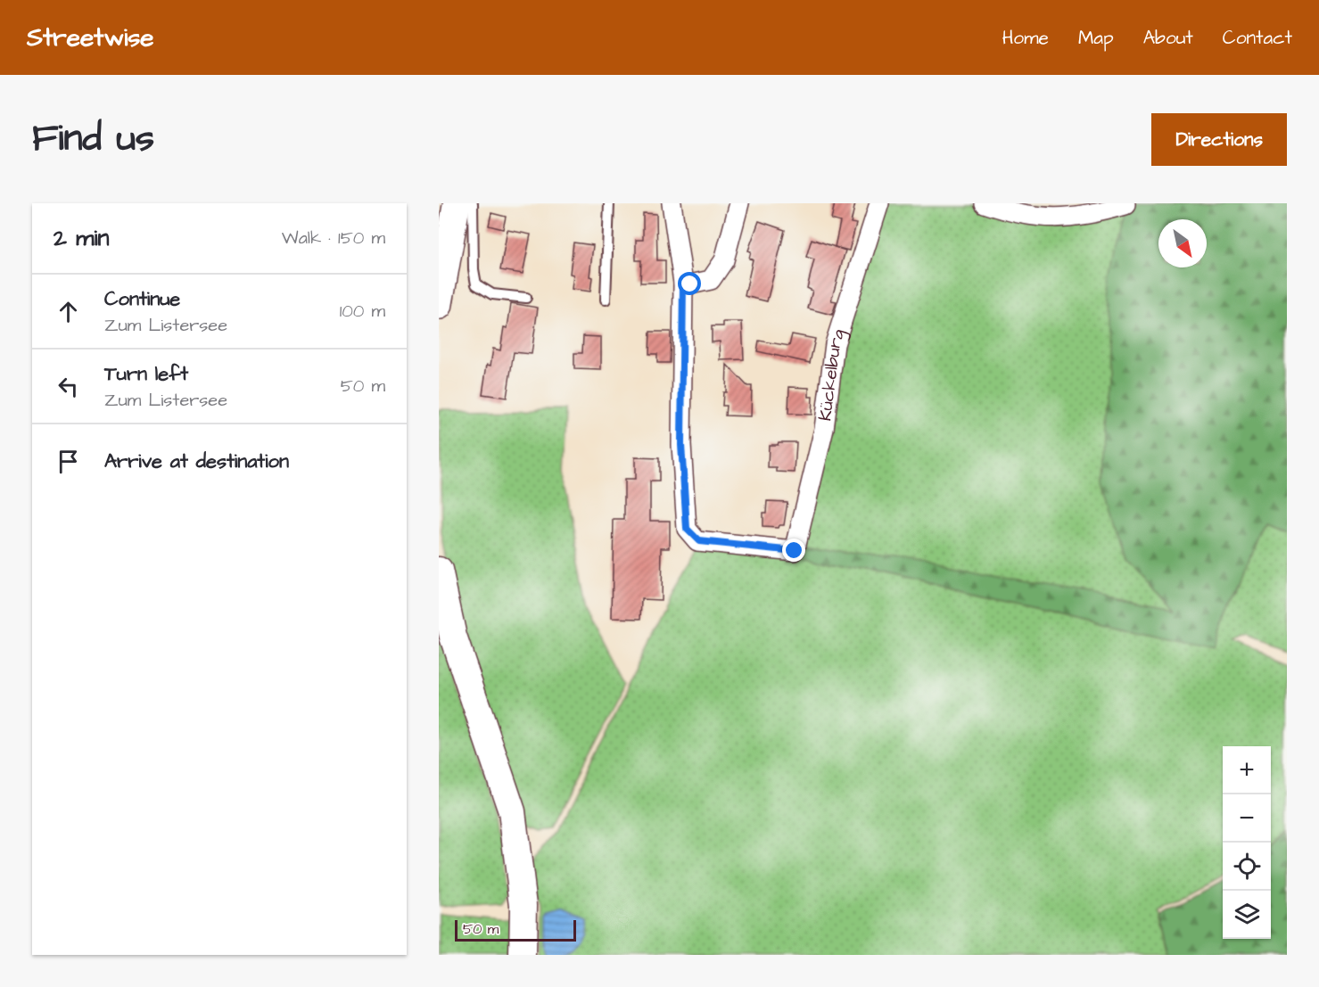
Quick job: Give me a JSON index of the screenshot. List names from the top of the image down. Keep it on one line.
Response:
{"streets":{"street":["Kückelburg"]},"scale_bar":"50 m","north":"bottom right","page":{"header":"Streetwise","nav":["Home","Map","About","Contact"],"title":"Find us","buttons":"Directions","heading":["2 min","Walk · 150 m"],"list":[["Continue","Zum Listersee","100 m"],["Turn left","Zum Listersee","50 m"],"Arrive at destination"],"map_buttons":["+","−"],"scale":"50 m"}}
